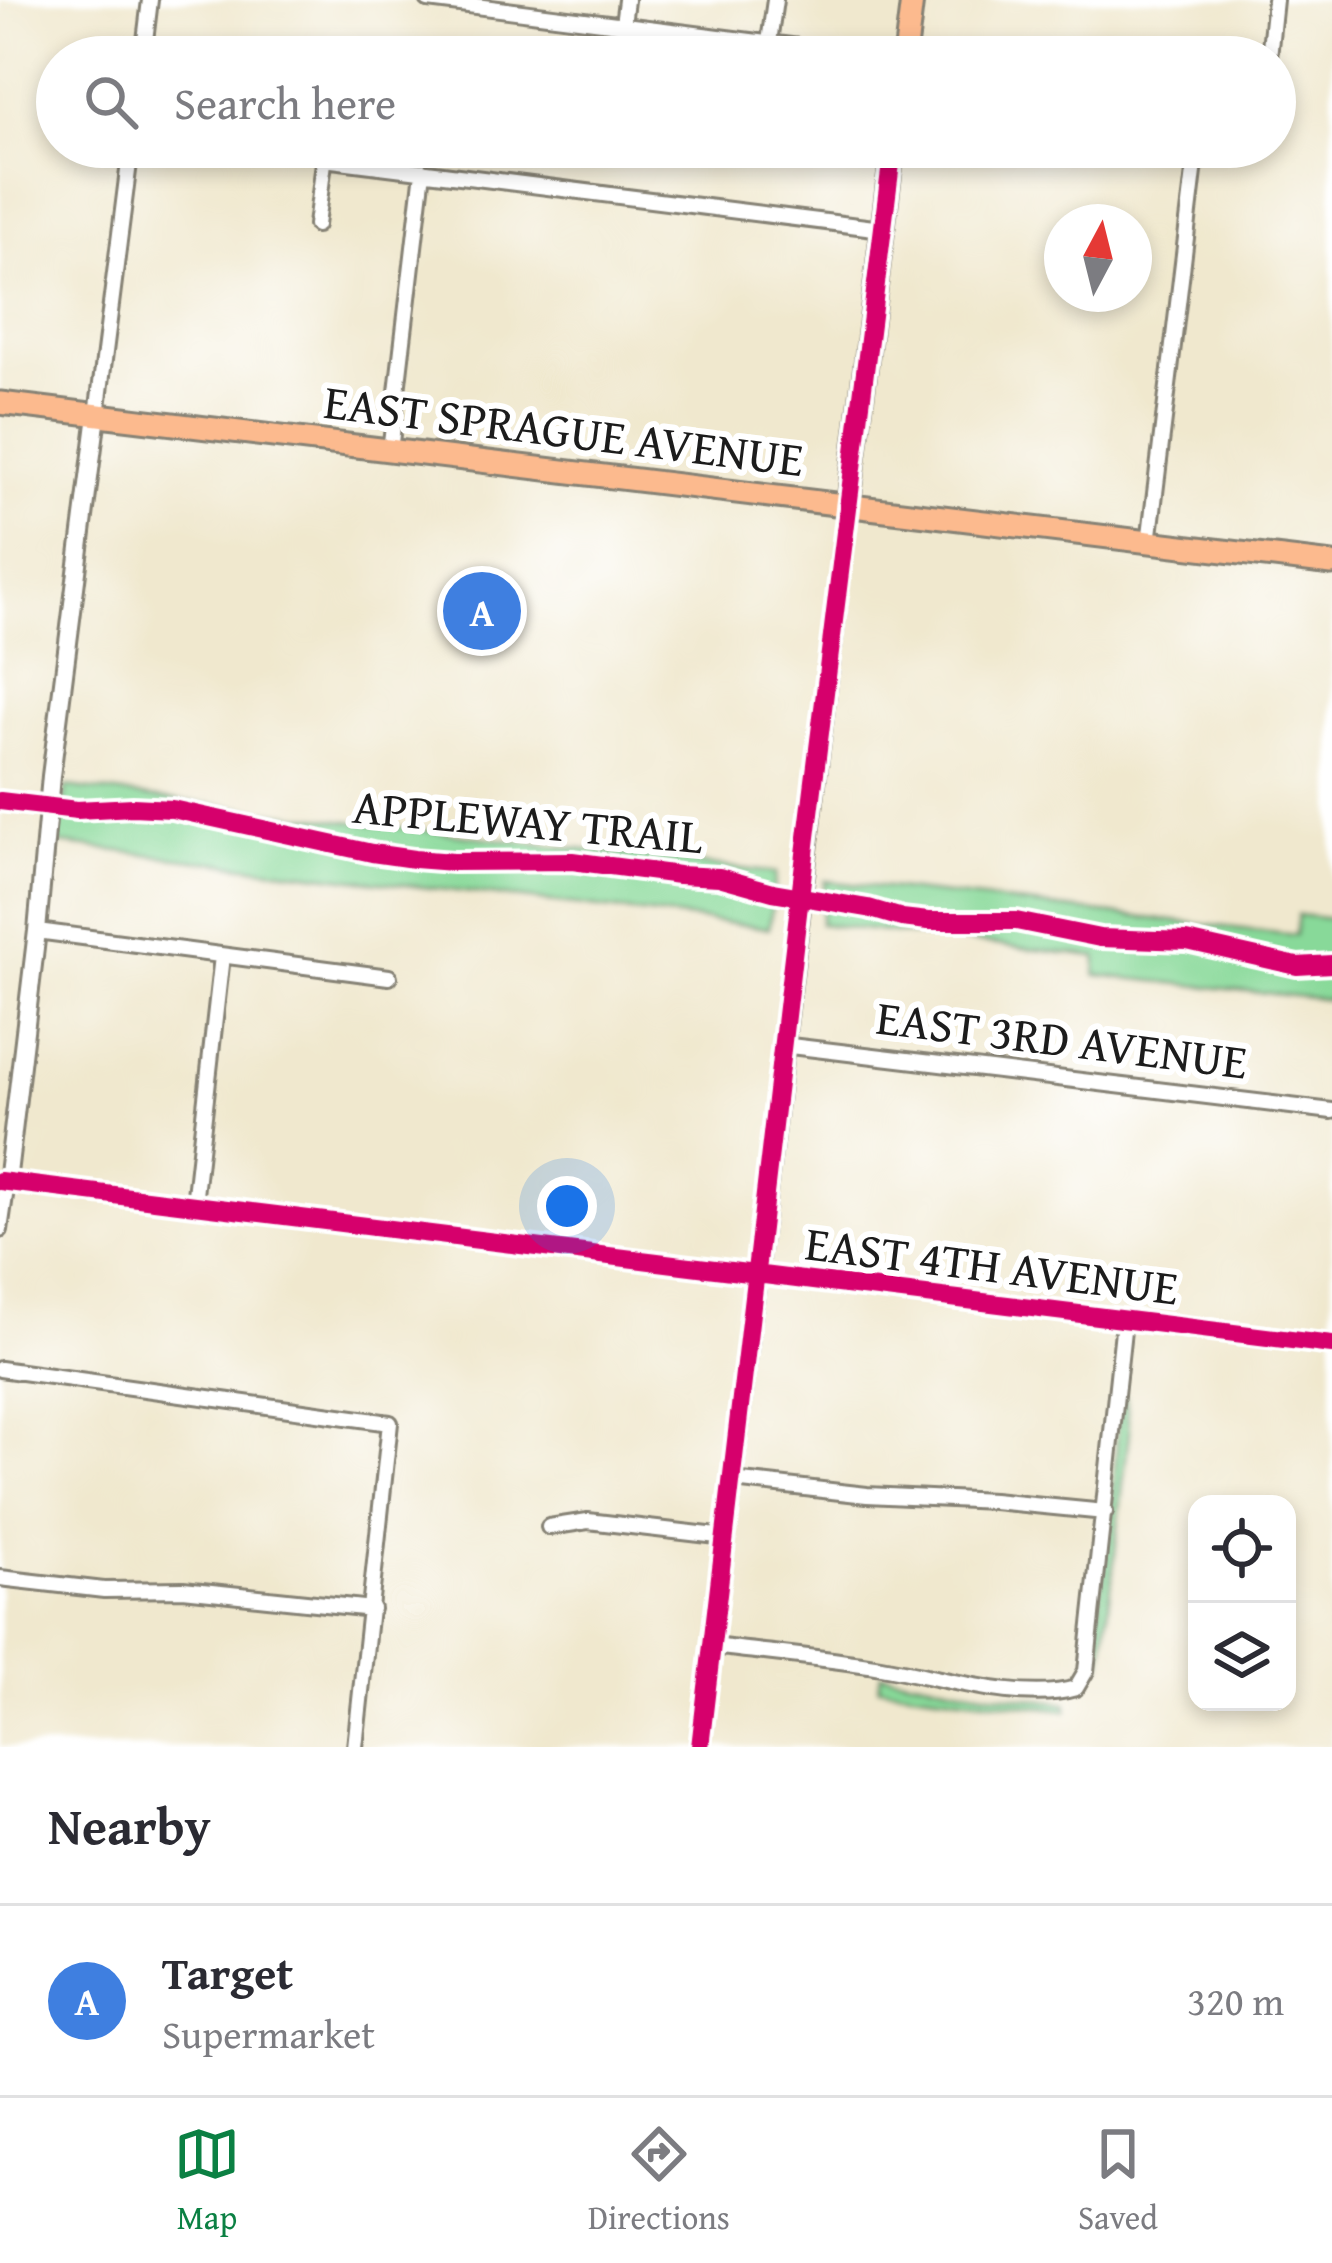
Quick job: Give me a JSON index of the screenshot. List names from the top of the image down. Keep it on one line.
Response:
{"streets":{"main road":["EAST SPRAGUE AVENUE"],"street":["EAST 3RD AVENUE","EAST 4TH AVENUE"],"cycle path":["APPLEWAY TRAIL"]},"north":"top","page":{"search":"Search here","pins":"A","heading":"Nearby","list":[{"mark":"A","name":"Target","note":"Supermarket","value":"320 m"}],"nav":["Map","Directions","Saved"]}}
